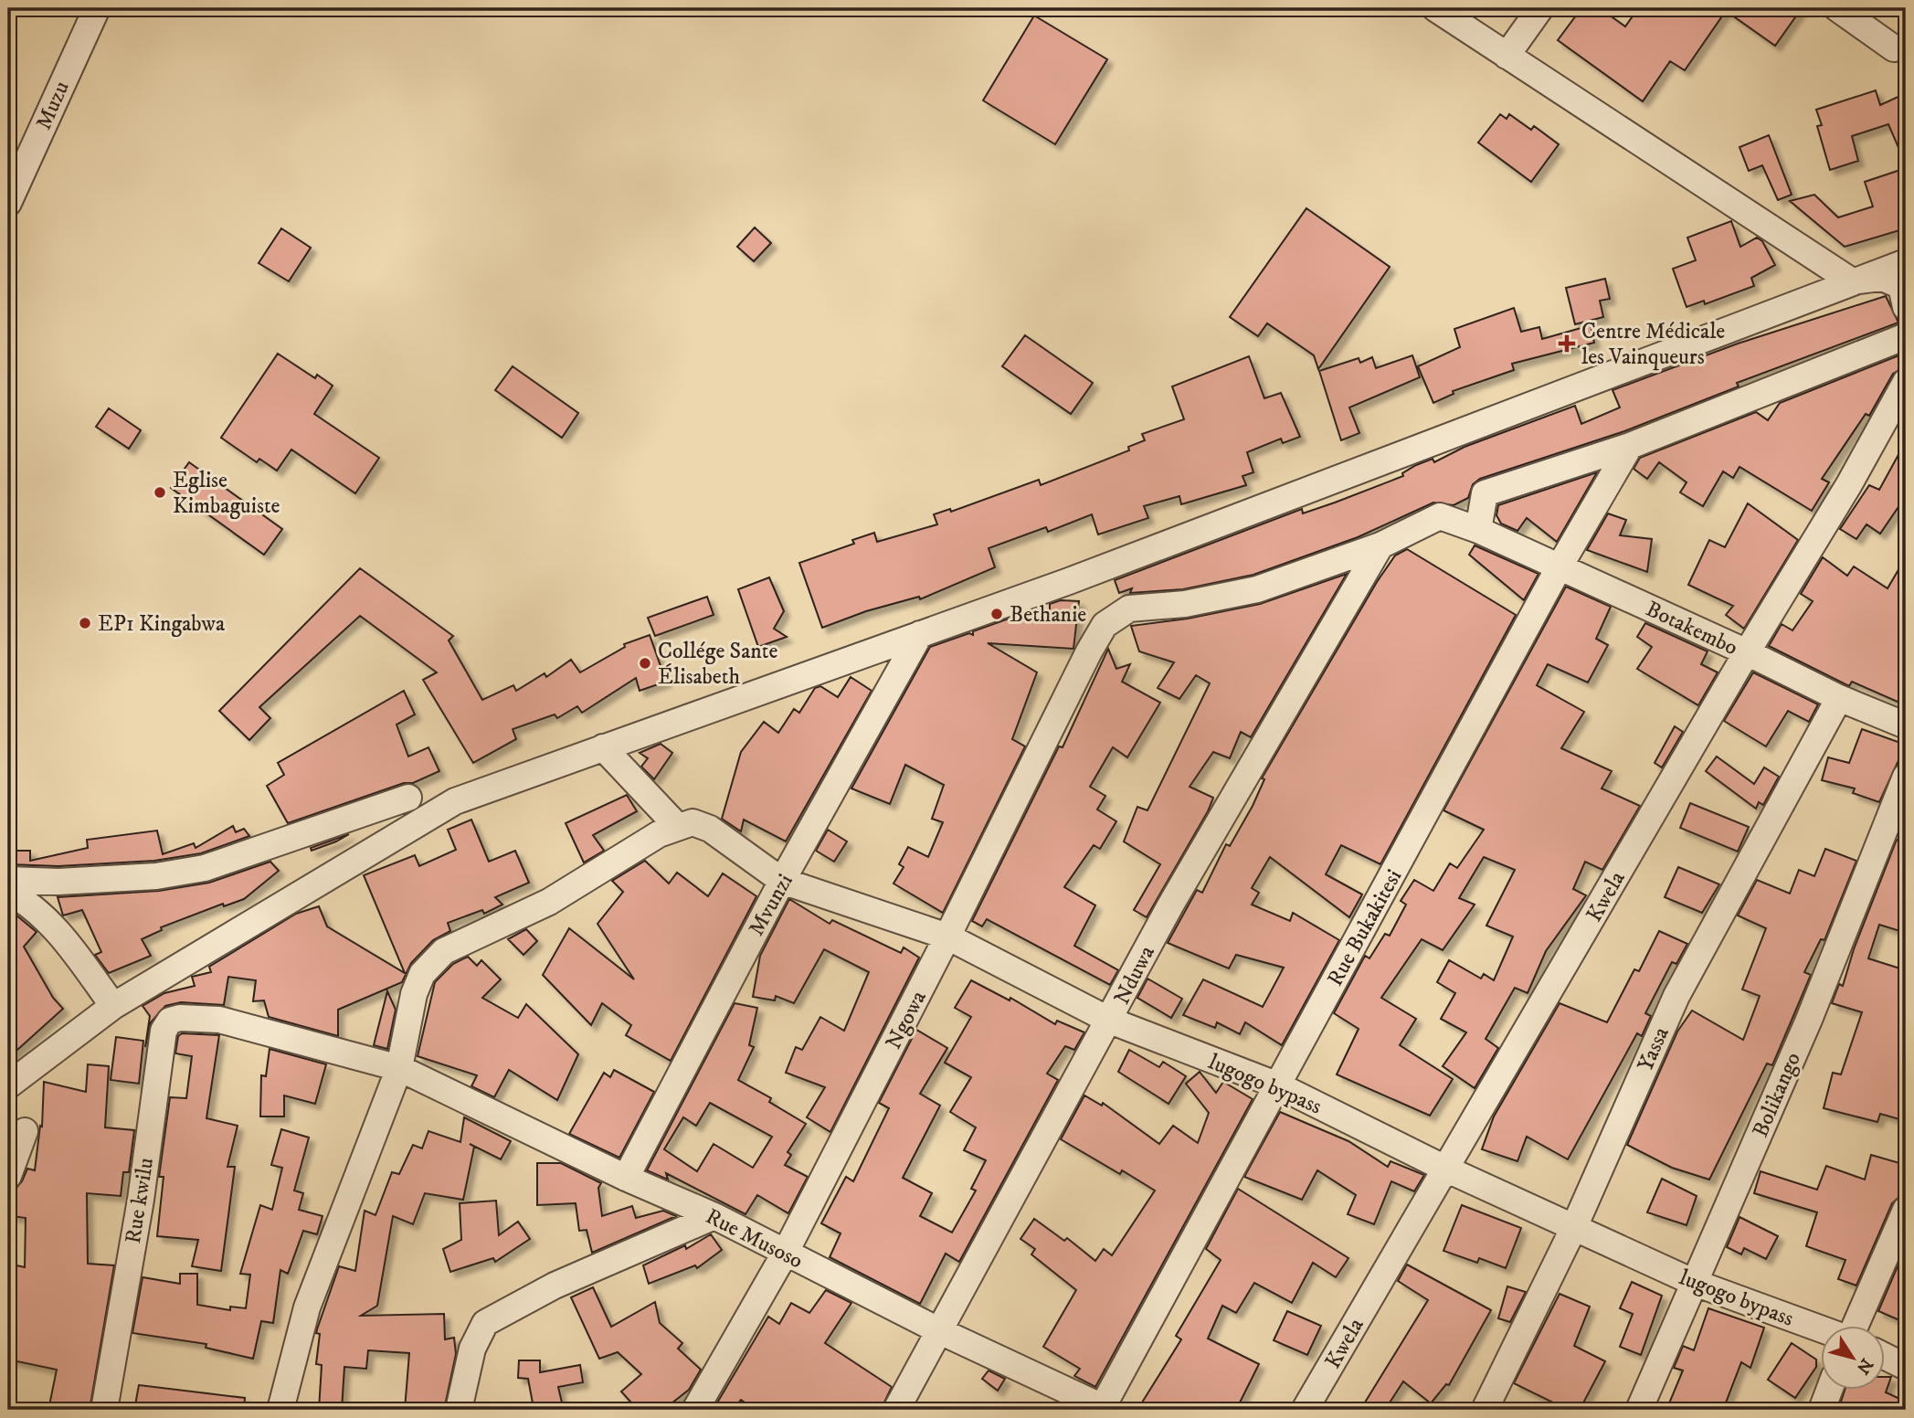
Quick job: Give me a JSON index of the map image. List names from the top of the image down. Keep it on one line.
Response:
{"streets":{"street":["Muzu","Botakembo","Kwela","Mvunzi","Rue Bukakitesi","Nduwa","Ngowa","Yassa","lugogo bypass","Bolikango","Rue kwilu","Rue Musoso"]},"crossings":[["Botakembo","Kwela"],["Botakembo","Rue Bukakitesi"],["Botakembo","Nduwa"],["Botakembo","Ngowa"],["Botakembo","Yassa"],["Kwela","lugogo bypass"],["Mvunzi","lugogo bypass"],["Mvunzi","Rue Musoso"],["Rue Bukakitesi","lugogo bypass"],["Rue Bukakitesi","Rue Musoso"],["Nduwa","lugogo bypass"],["Nduwa","Rue Musoso"],["Ngowa","lugogo bypass"],["Ngowa","Rue Musoso"],["Yassa","lugogo bypass"],["lugogo bypass","Bolikango"],["Rue kwilu","Rue Musoso"]],"places":{"health":["Centre Médicale les Vainqueurs"],"other":["Eglise Kimbaguiste","Bethanie","EP1 Kingabwa","Collége Sante Élisabeth"]},"north":"bottom right"}
